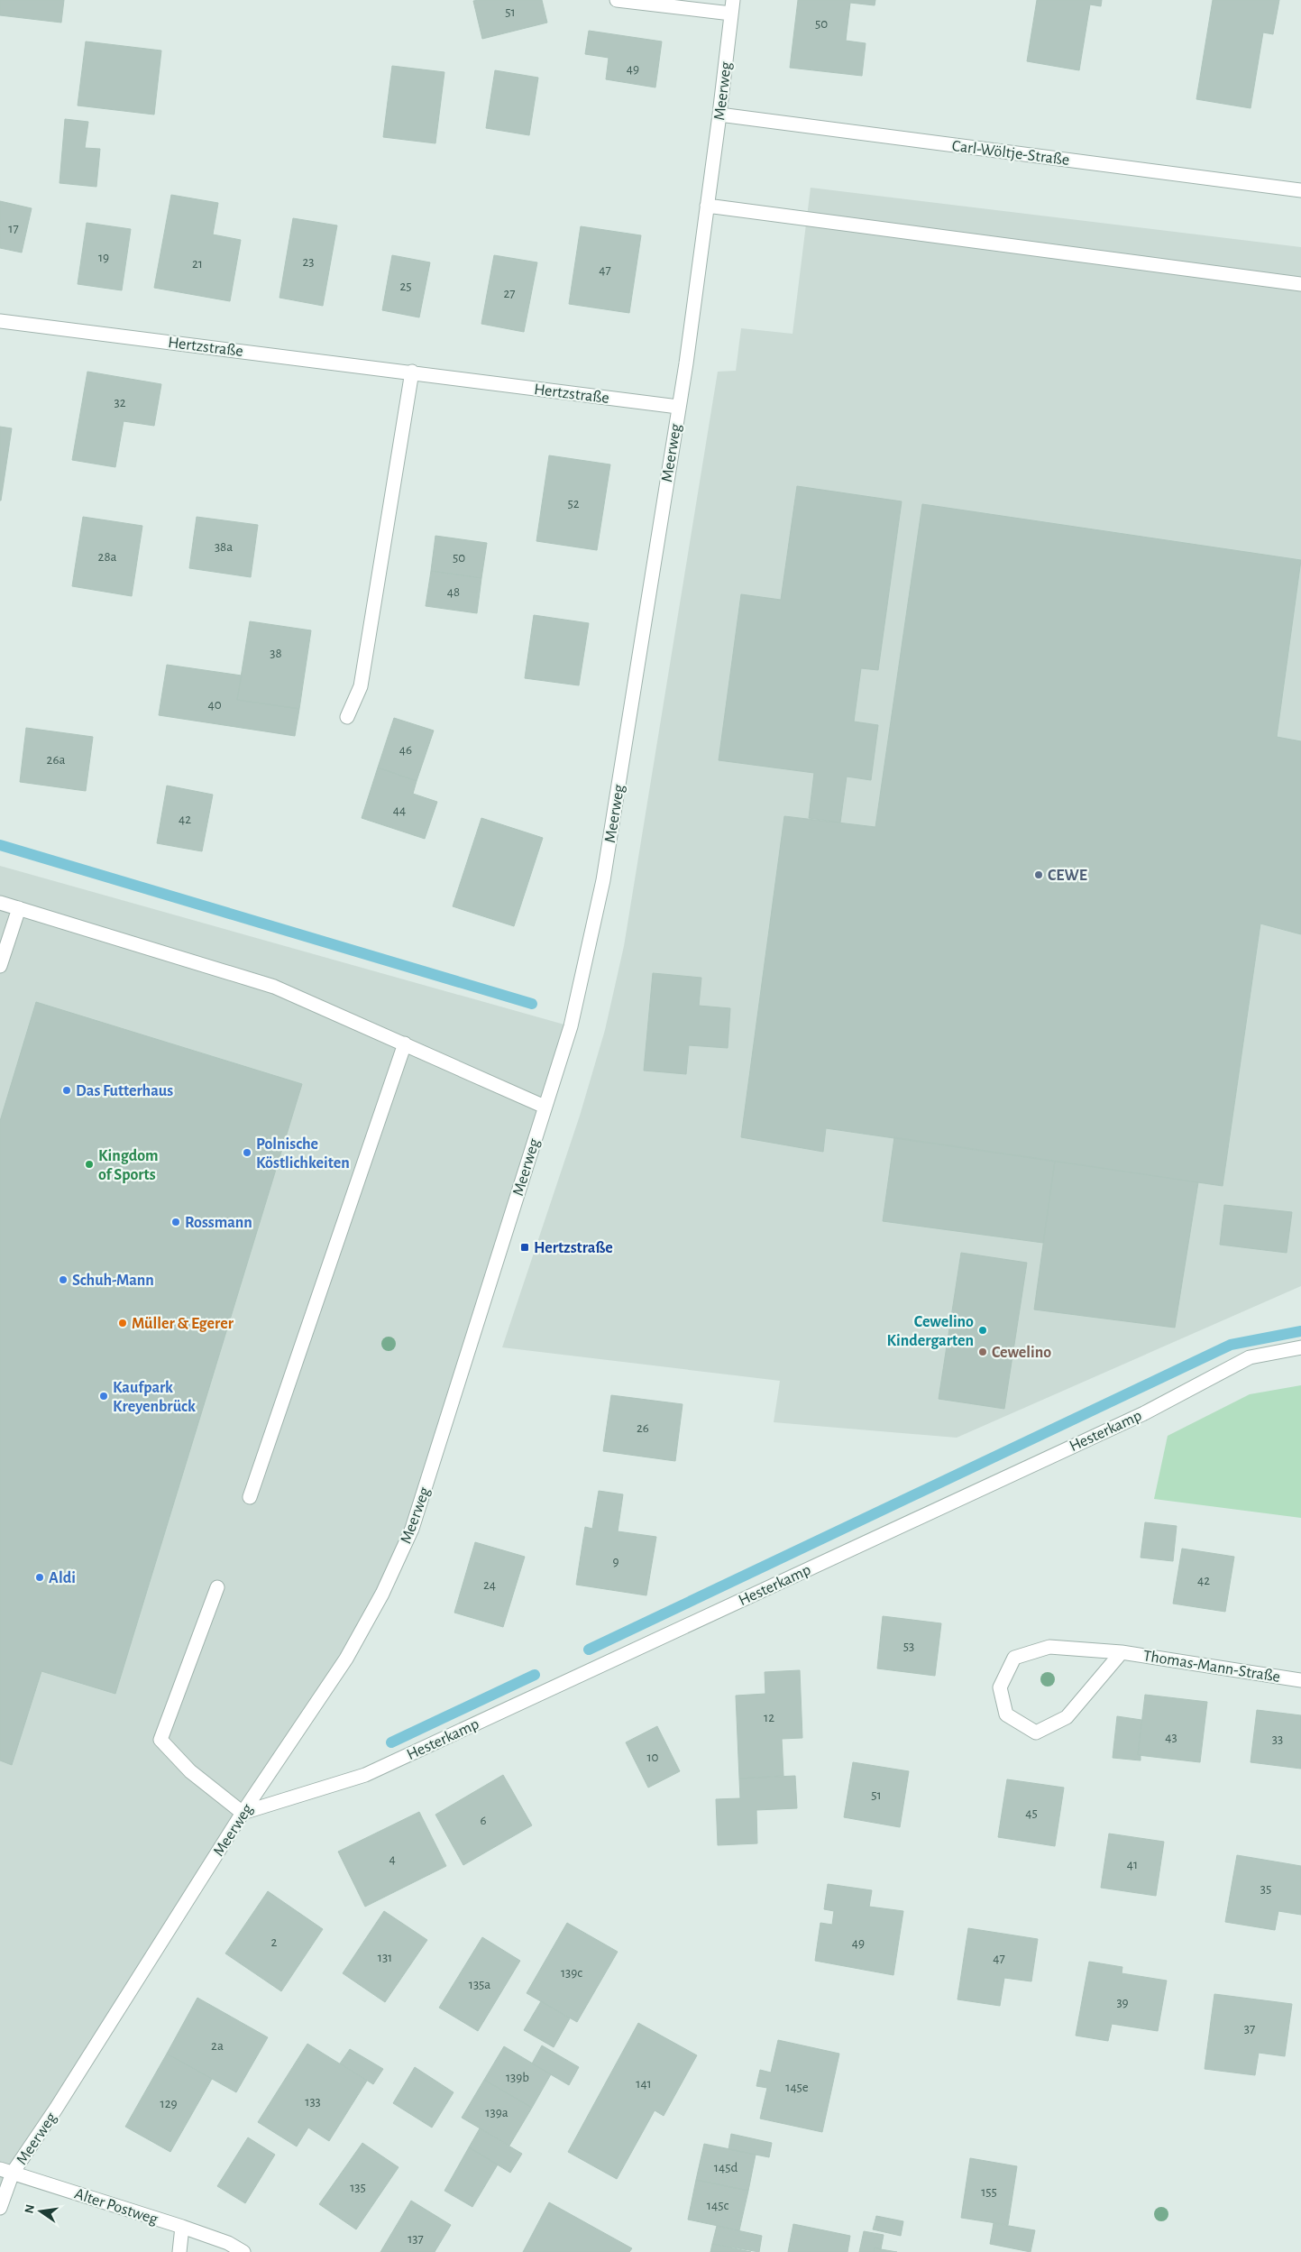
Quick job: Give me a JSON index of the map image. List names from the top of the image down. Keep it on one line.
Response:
{"streets":{"street":["Meerweg","Carl-Wöltje-Straße","Hertzstraße","Hesterkamp","Thomas-Mann-Straße","Alter Postweg"]},"crossings":[["Meerweg","Carl-Wöltje-Straße"],["Meerweg","Hertzstraße"],["Meerweg","Hesterkamp"],["Meerweg","Alter Postweg"]],"places":{"other":["CEWE","Das Futterhaus","Polnische Köstlichkeiten","Kingdom of Sports","Rossmann","Schuh-Mann","Müller & Egerer","Cewelino Kindergarten","Cewelino","Kaufpark Kreyenbrück","Aldi"],"transit":["Hertzstraße"]},"house_numbers":["51","50","49","17","19","23","21","47","25","27","32","52","38a","28a","50","48","38","40","46","26a","44","42","26","9","42","24","53","12","43","33","10","51","45","6","4","41","35","2","49","131","47","139c","135a","39","37","2a","139b","141","145e","133","129","139a","145d","135","155","145c","137"],"north":"left"}
